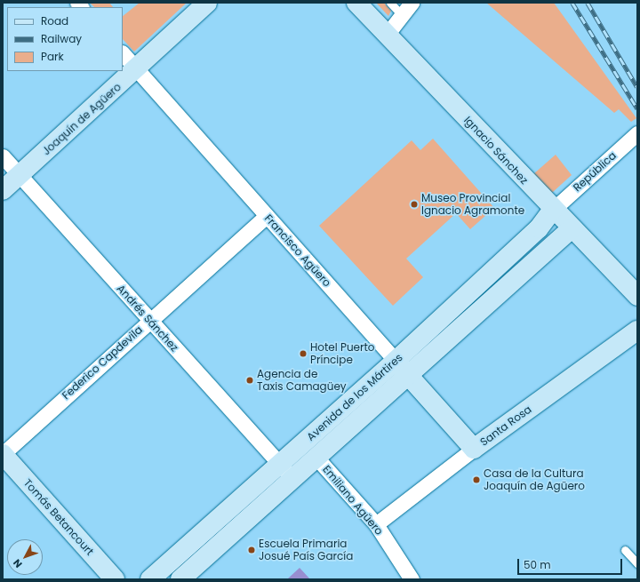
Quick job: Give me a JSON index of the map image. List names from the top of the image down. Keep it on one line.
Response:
{"streets":{"main road":["Joaquín de Agüero","Ignacio Sánchez","Francisco Agüero","Avenida de los Mártires","Santa Rosa","Tomás Betancourt"],"street":["República","Andrés Sánchez","Federico Capdevila","Emiliano Agüero"]},"crossings":[["Joaquín de Agüero","Francisco Agüero"],["Joaquín de Agüero","Andrés Sánchez"],["Ignacio Sánchez","República"],["Ignacio Sánchez","Avenida de los Mártires"],["República","Avenida de los Mártires"],["Francisco Agüero","Federico Capdevila"],["Francisco Agüero","Avenida de los Mártires"],["Francisco Agüero","Santa Rosa"],["Andrés Sánchez","Federico Capdevila"],["Andrés Sánchez","Avenida de los Mártires"],["Federico Capdevila","Tomás Betancourt"],["Avenida de los Mártires","Emiliano Agüero"],["Santa Rosa","Emiliano Agüero"]],"places":["Museo Provincial Ignacio Agramonte","Hotel Puerto Príncipe","Agencia de Taxis Camagüey","Casa de la Cultura Joaquín de Agüero","Escuela Primaria Josué País García"],"legend":["Road","Railway","Park"],"scale_bar":"50 m","north":"bottom left"}
